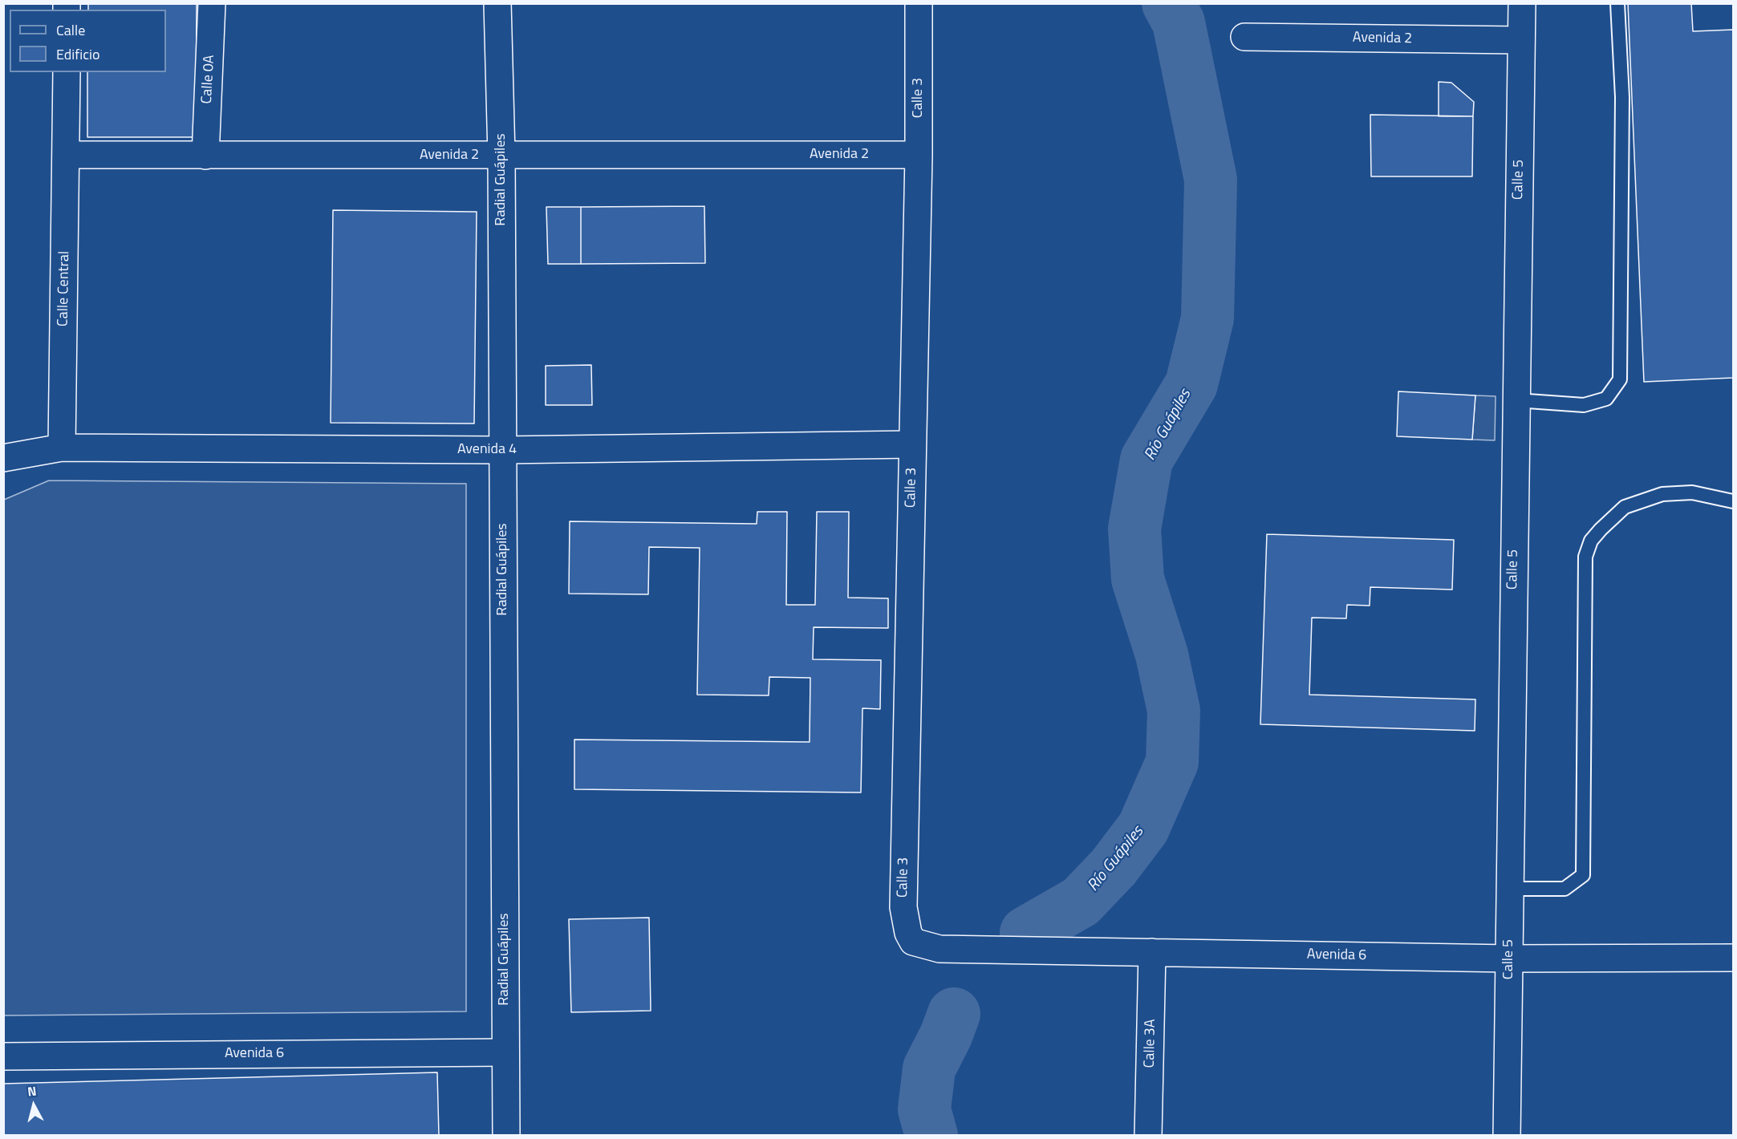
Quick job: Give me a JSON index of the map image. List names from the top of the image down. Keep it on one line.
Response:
{"streets":{"street":["Avenida 2","Calle 0A","Calle 3","Radial Guápiles","Calle 5","Calle Central","Avenida 4","Avenida 6","Calle 3A"]},"crossings":[["Avenida 2","Calle 0A"],["Avenida 2","Calle 3"],["Avenida 2","Radial Guápiles"],["Avenida 2","Calle 5"],["Avenida 2","Calle Central"],["Calle 3","Avenida 4"],["Calle 3","Avenida 6"],["Radial Guápiles","Avenida 4"],["Radial Guápiles","Avenida 6"],["Calle 5","Avenida 6"],["Calle Central","Avenida 4"],["Avenida 6","Calle 3A"]],"water":["Río Guápiles"],"legend":["Calle","Edificio"],"north":"top"}
